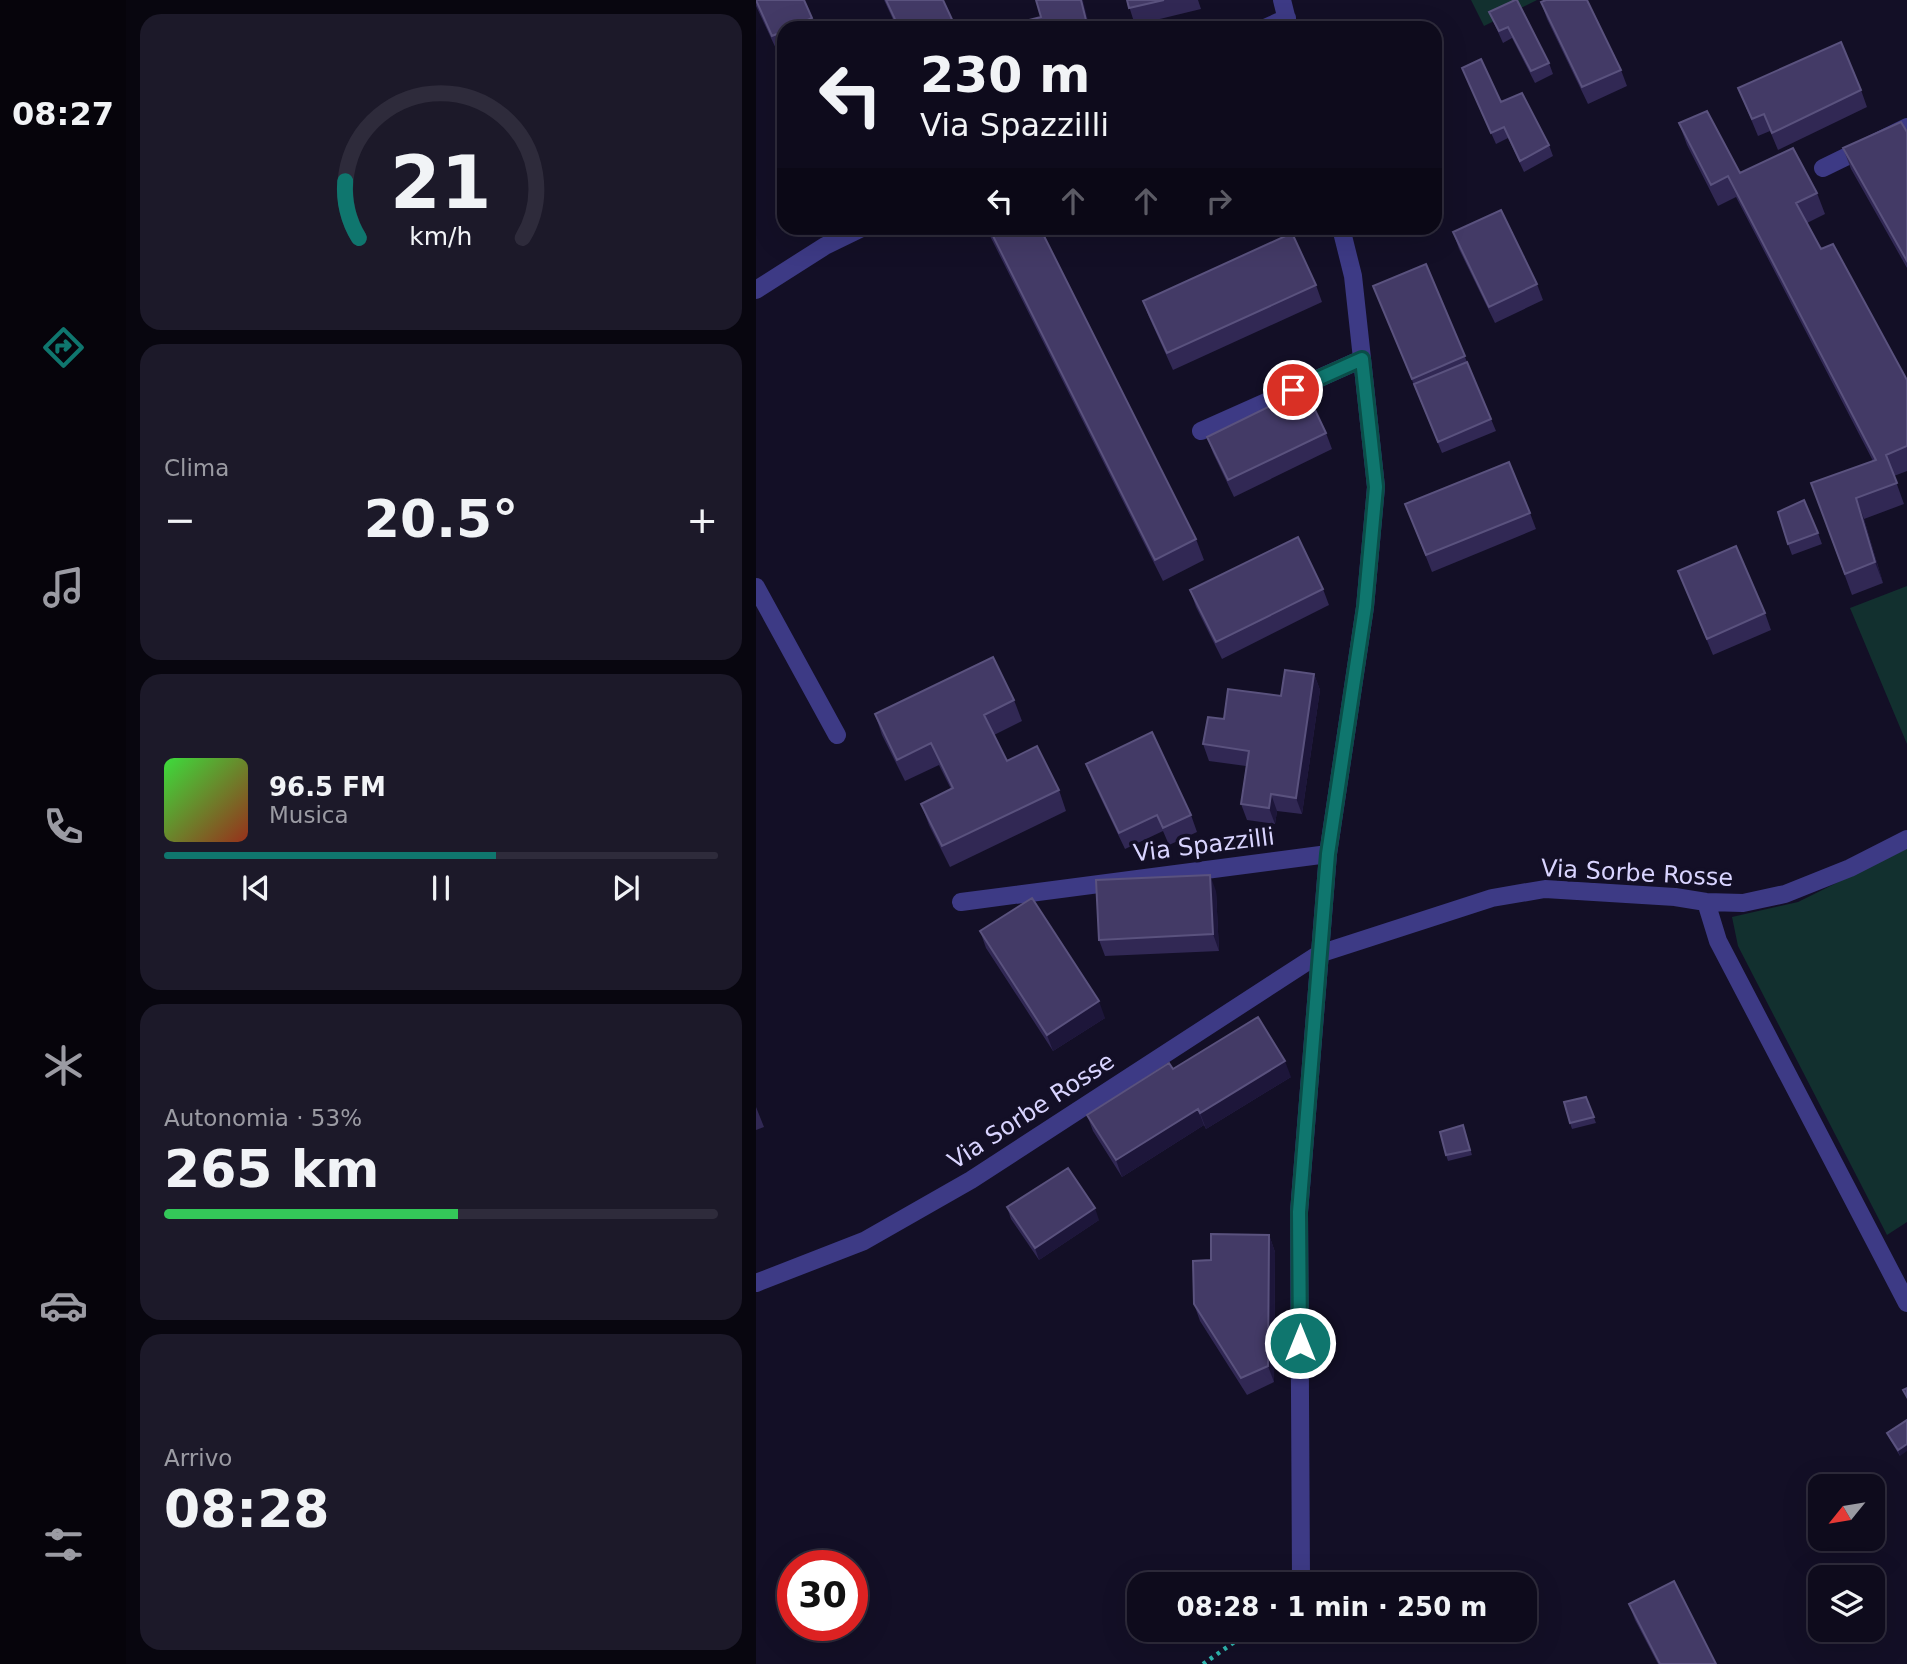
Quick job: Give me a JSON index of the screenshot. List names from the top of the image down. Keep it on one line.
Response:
{"streets":{"street":["Via Spazzilli","Via Sorbe Rosse"]},"north":"bottom left","page":{"tabs":"08:27","turn":["230 m","Via Spazzilli"],"tile":["Clima",["Autonomia · 53%","265 km"],["Arrivo","08:28"]],"heat":["−","20.5°","+"],"song":["96.5 FM","Musica"],"limit":"30","trip":"08:28 · 1 min · 250 m","gauge":["21","km/h"]}}
